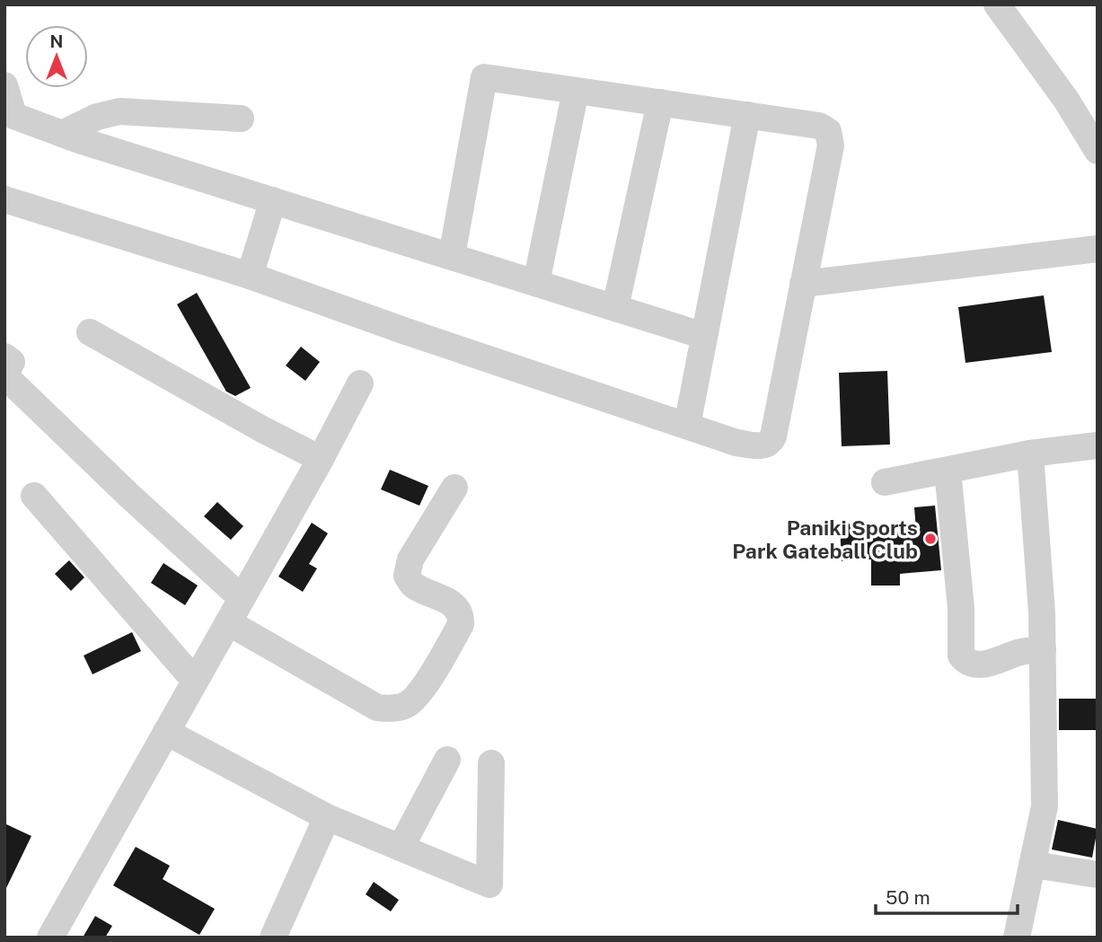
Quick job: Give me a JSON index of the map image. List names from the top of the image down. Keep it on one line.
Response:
{"places":["Paniki Sports Park Gateball Club"],"scale_bar":"50 m","north":"top"}
